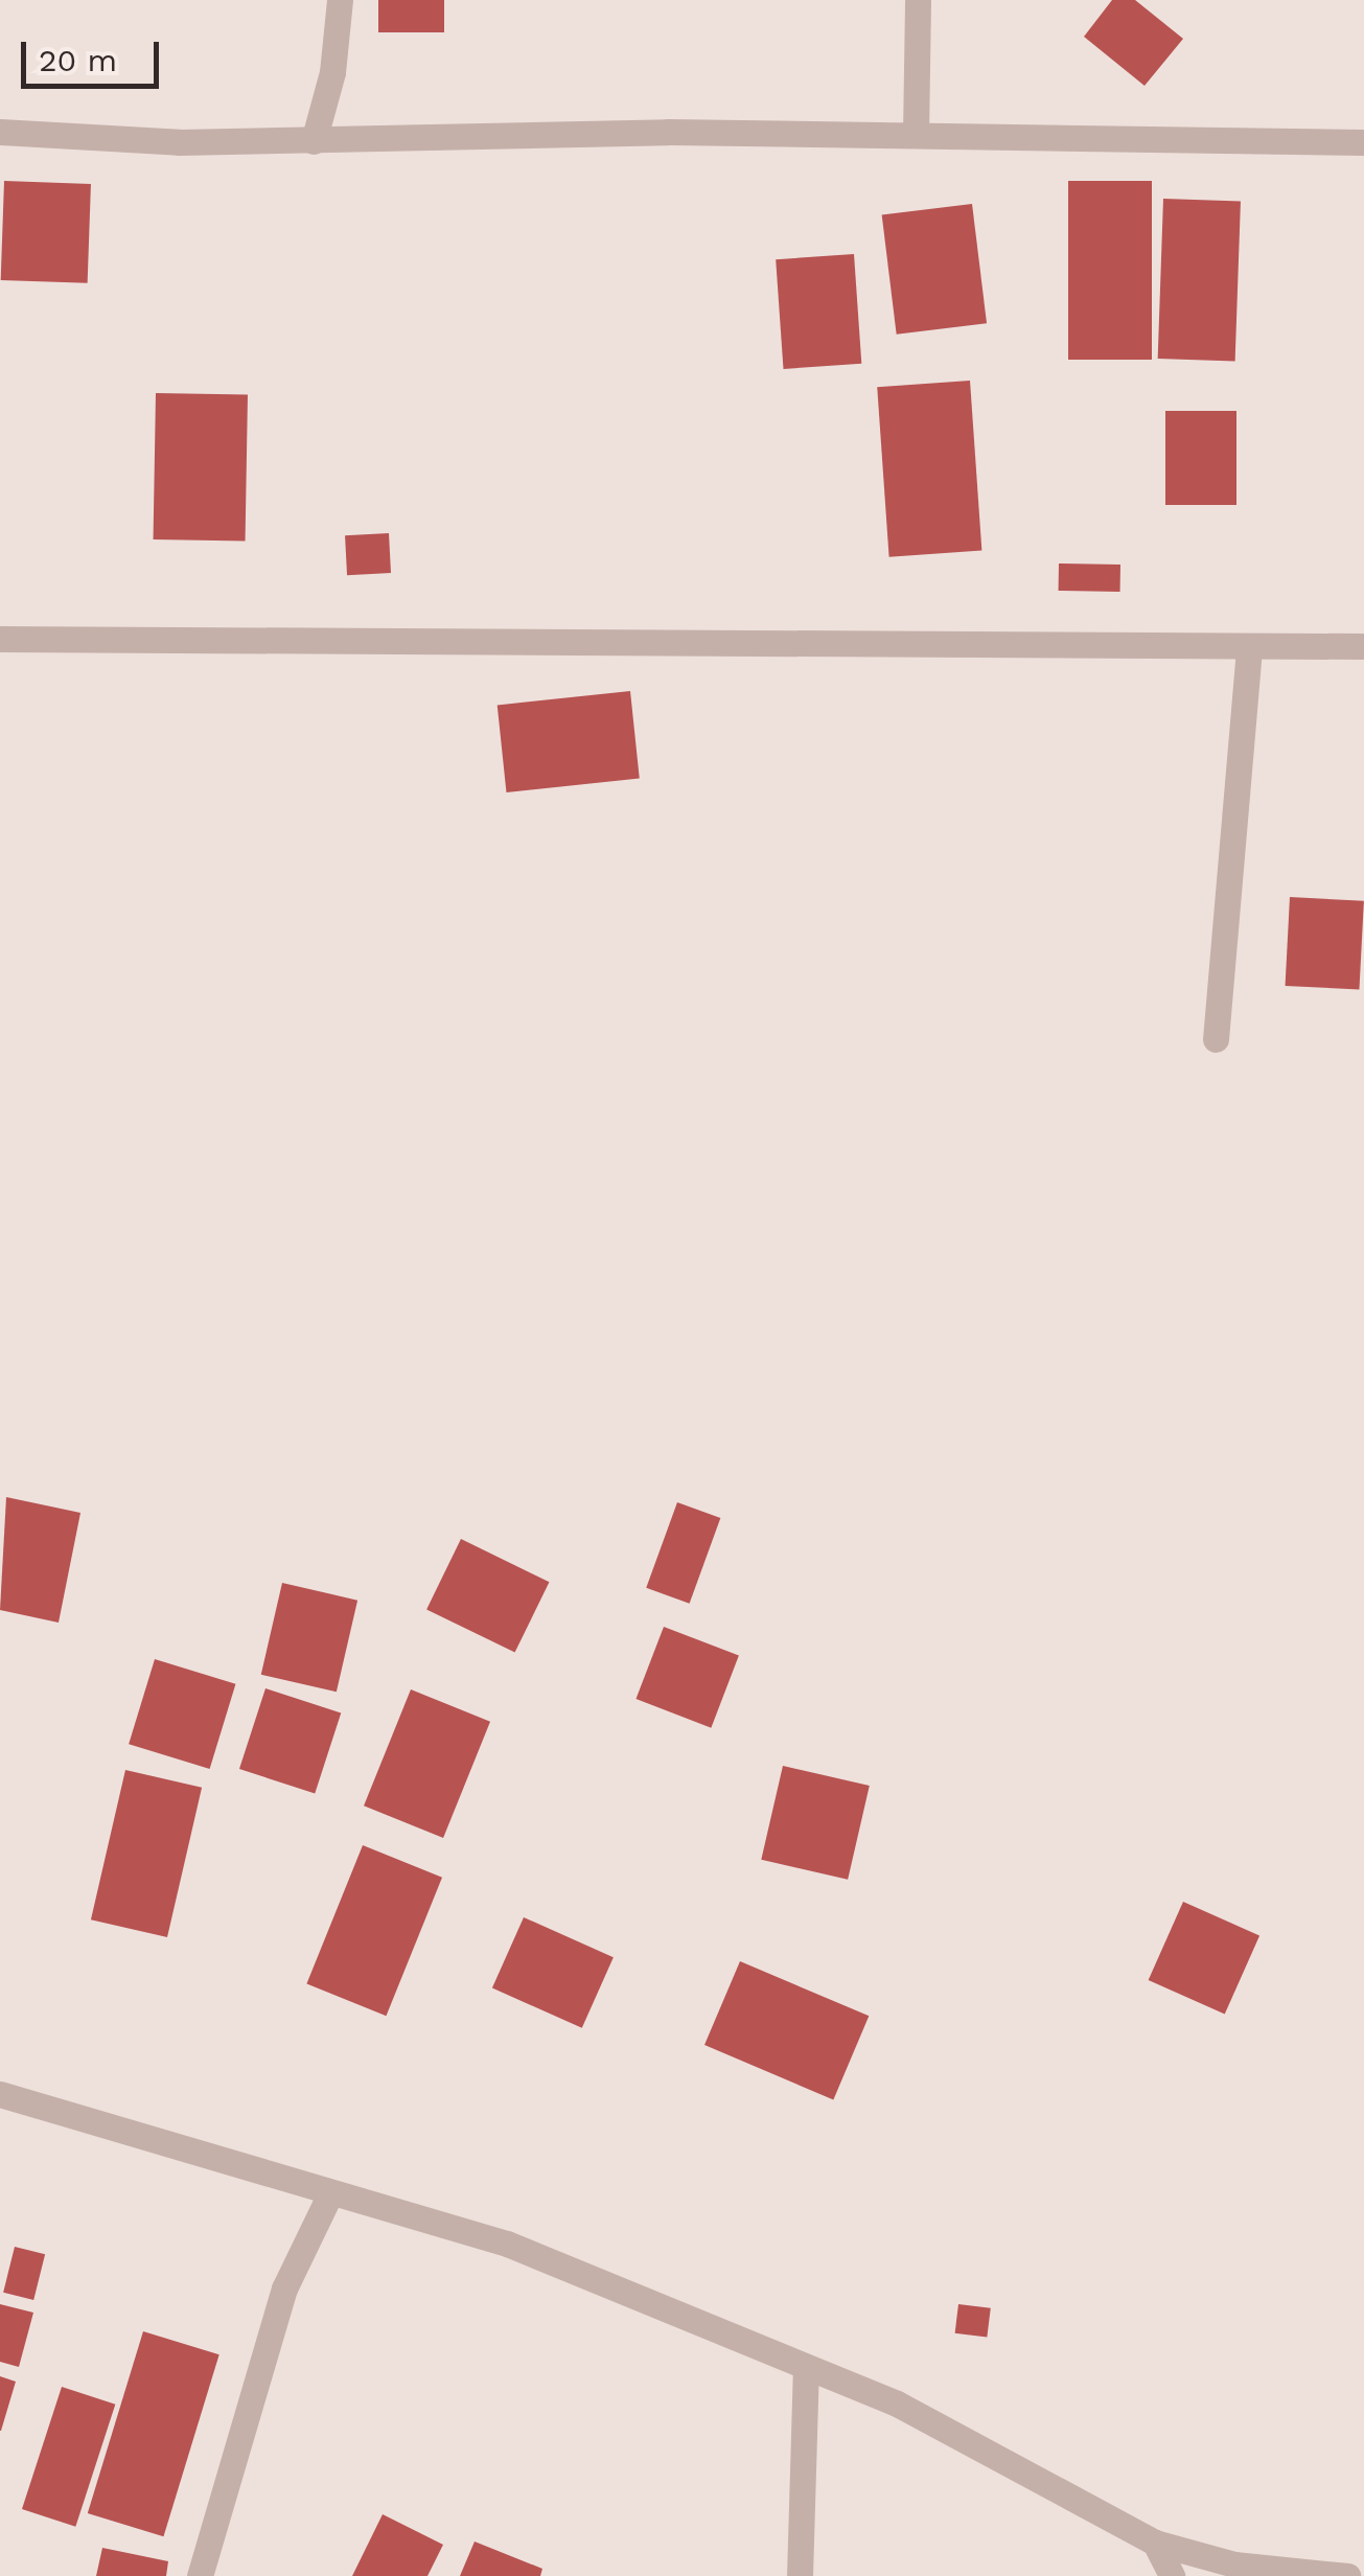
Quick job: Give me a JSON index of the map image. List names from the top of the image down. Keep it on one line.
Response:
{"scale_bar":"20 m"}
